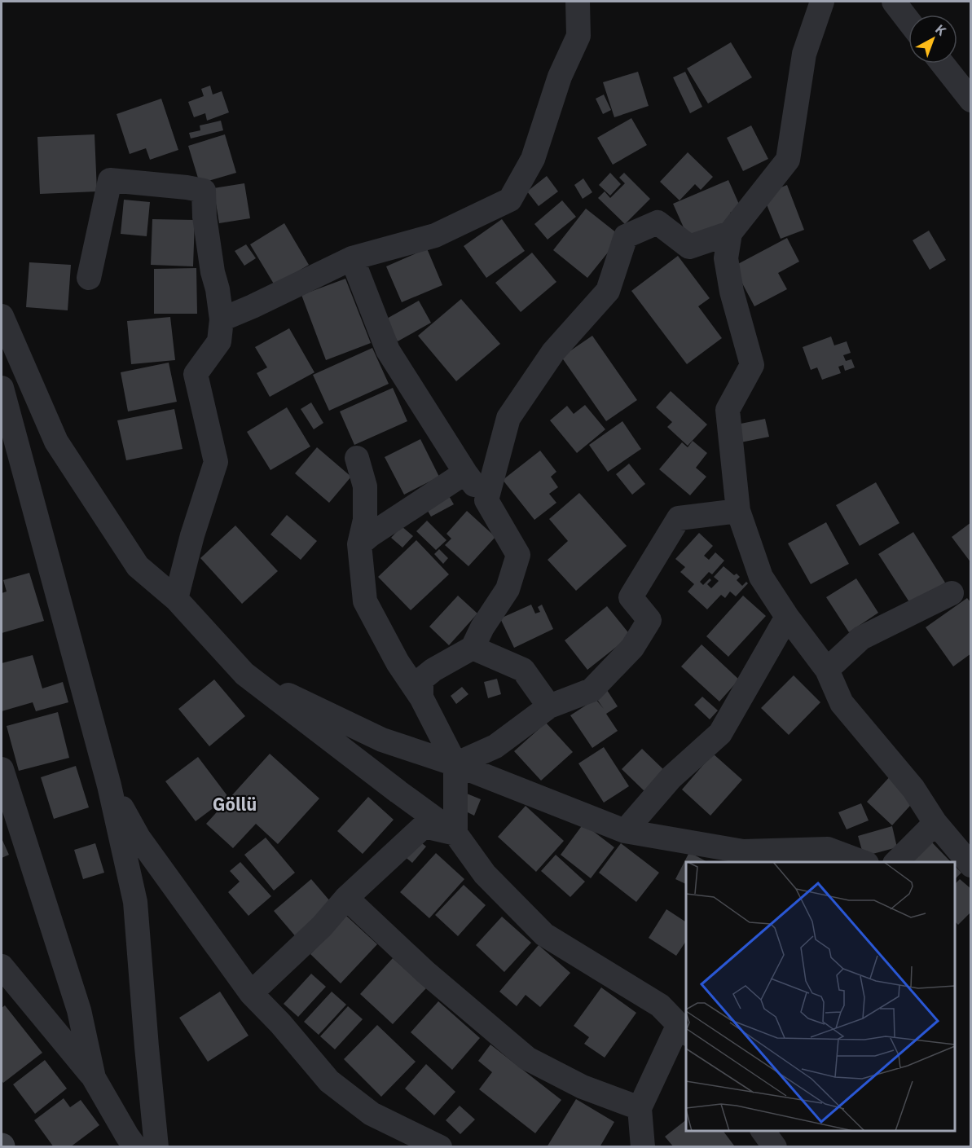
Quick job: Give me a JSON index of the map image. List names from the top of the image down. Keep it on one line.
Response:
{"districts":["Göllü"],"north":"top right"}
